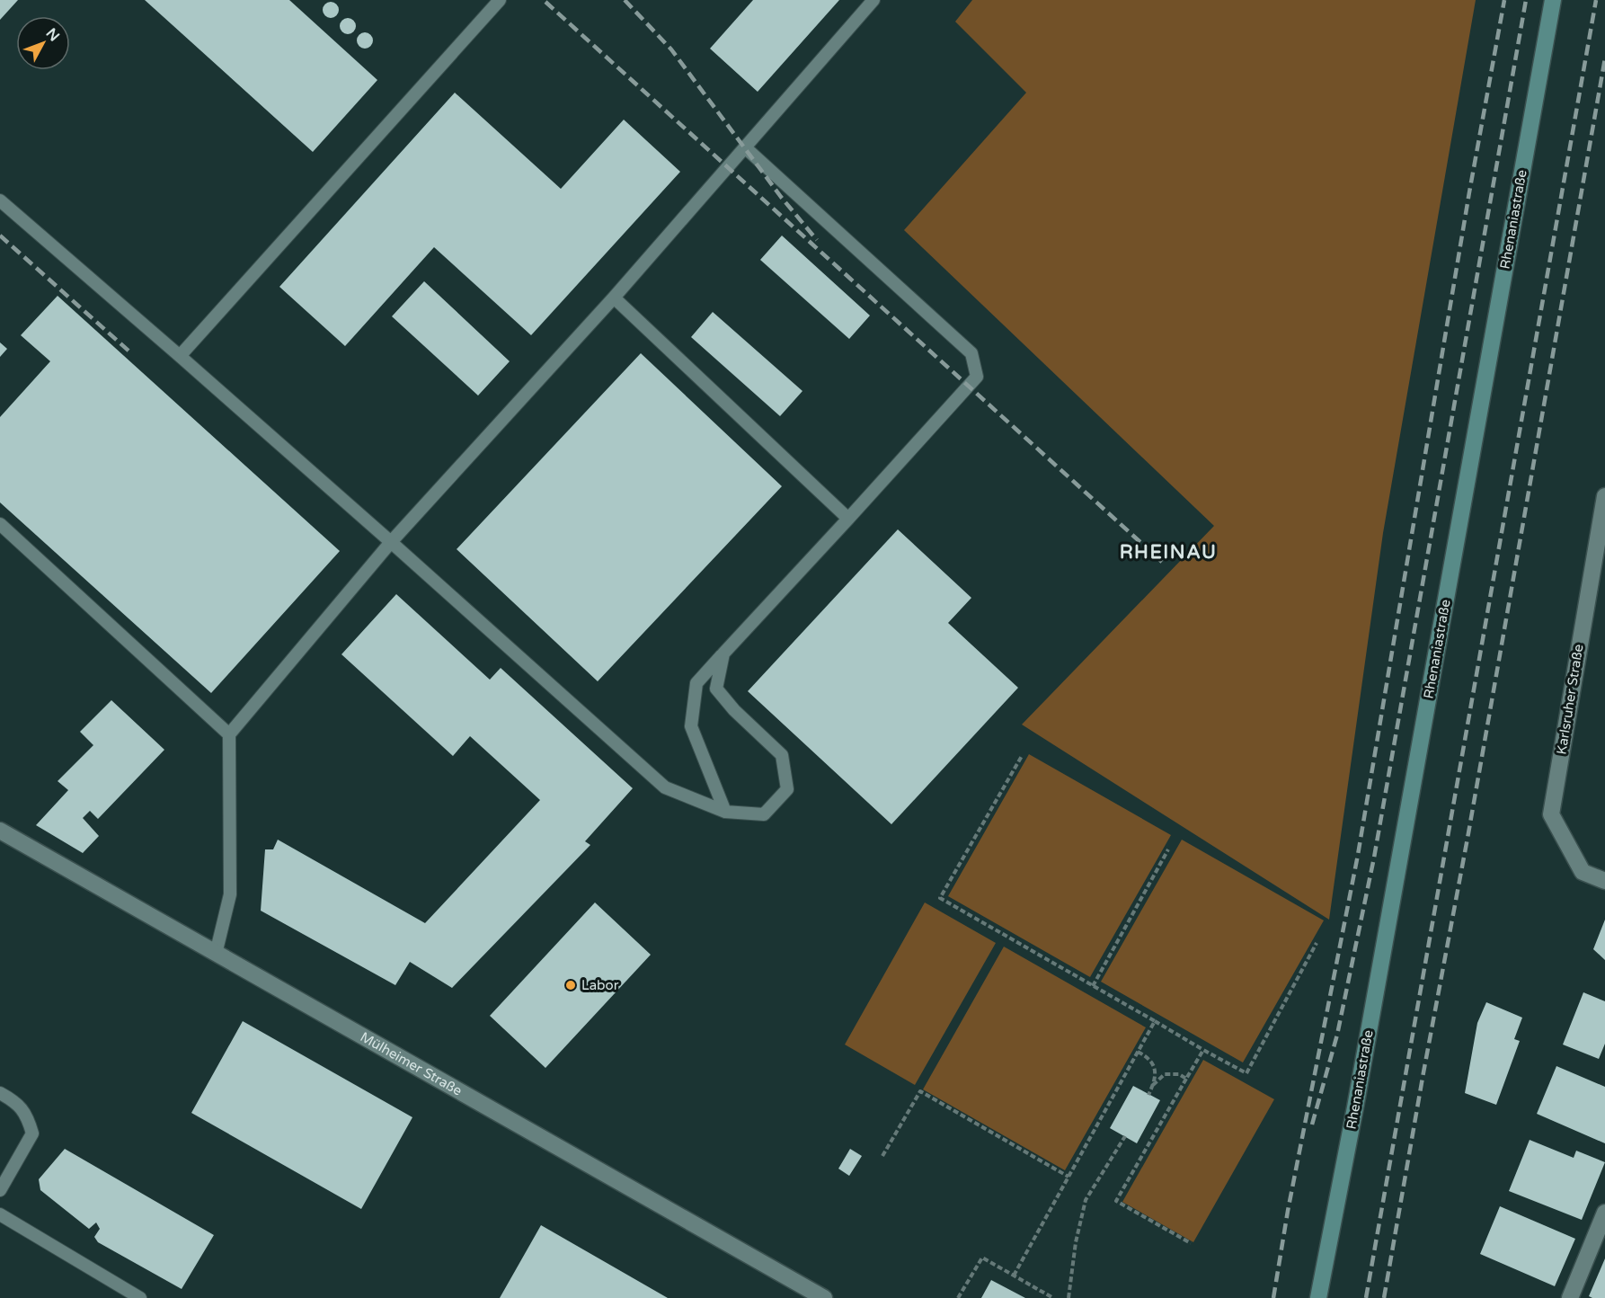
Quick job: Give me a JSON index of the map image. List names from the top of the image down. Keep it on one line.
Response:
{"streets":{"street":["Rhenaniastraße","Karlsruher Straße","Mülheimer Straße"]},"districts":["RHEINAU"],"places":["Labor"],"north":"top right"}
